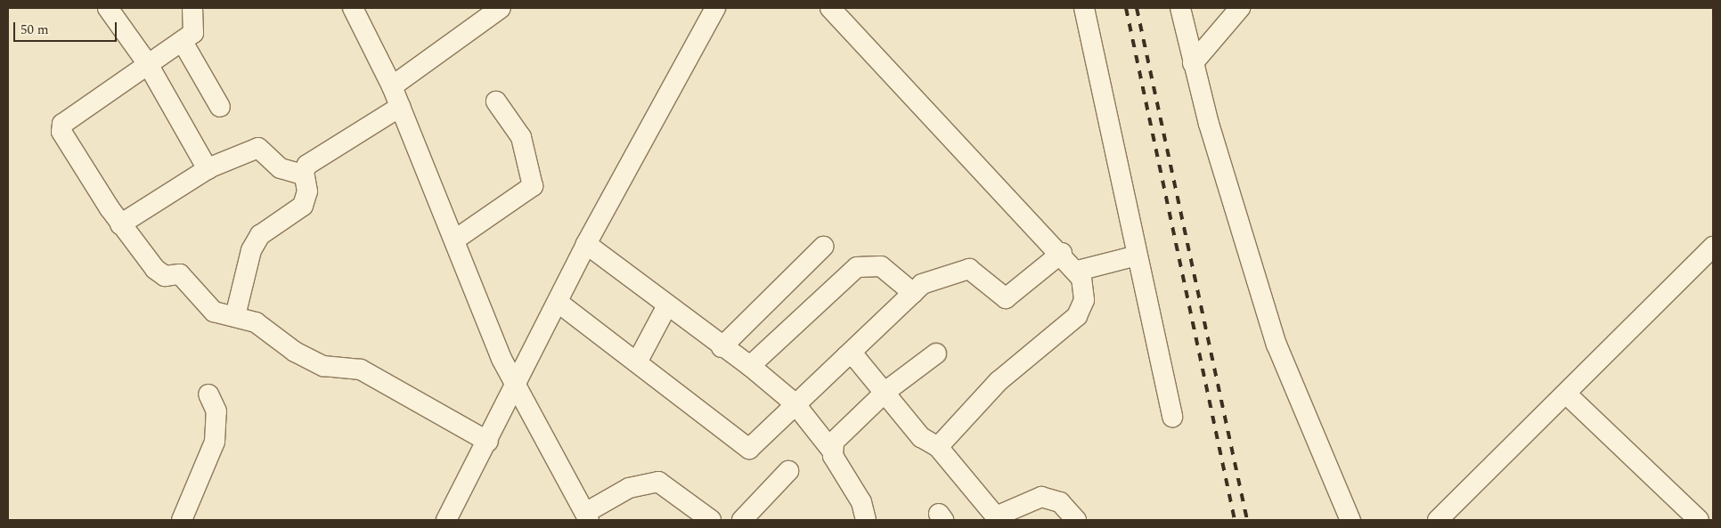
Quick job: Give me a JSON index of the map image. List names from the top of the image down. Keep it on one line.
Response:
{"scale_bar":"50 m"}
